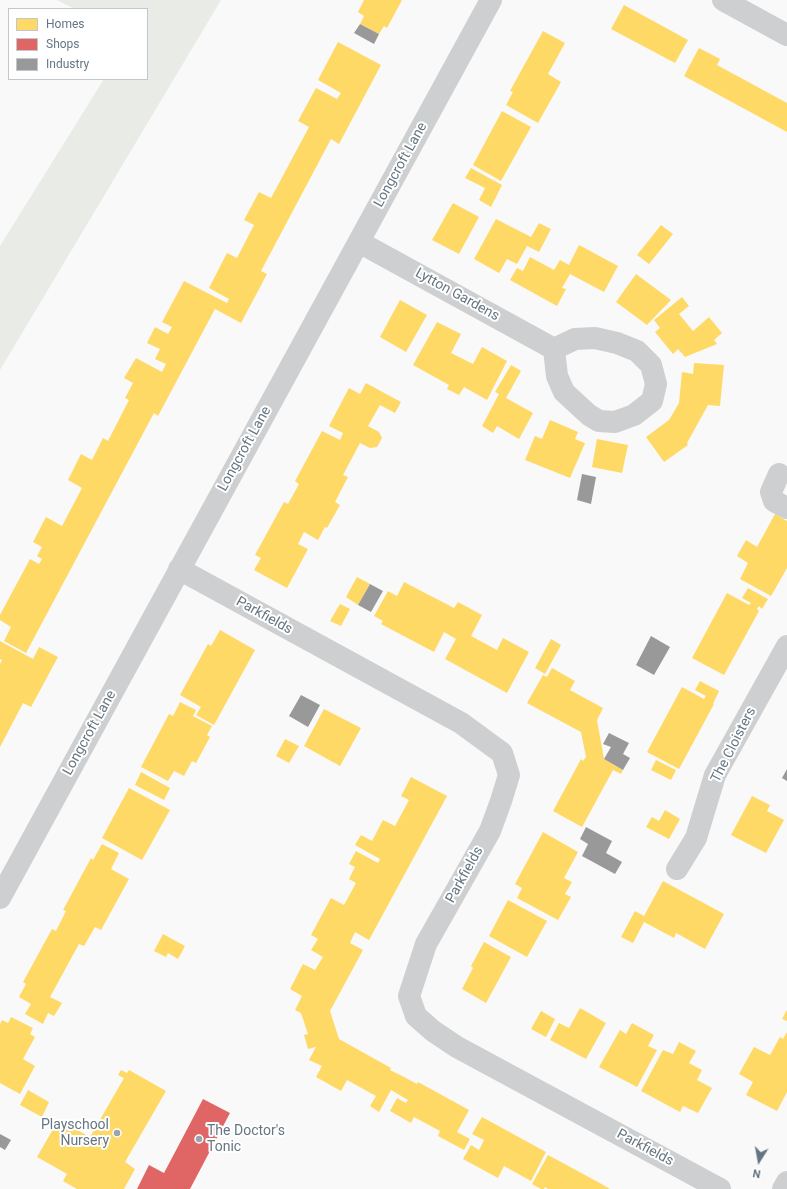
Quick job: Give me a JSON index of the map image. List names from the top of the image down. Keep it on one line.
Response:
{"streets":{"street":["Longcroft Lane","Lytton Gardens","Parkfields","The Cloisters"]},"crossings":[["Longcroft Lane","Lytton Gardens"],["Longcroft Lane","Parkfields"]],"places":["Playschool Nursery","The Doctor's Tonic"],"legend":["Homes","Shops","Industry"],"north":"bottom"}
